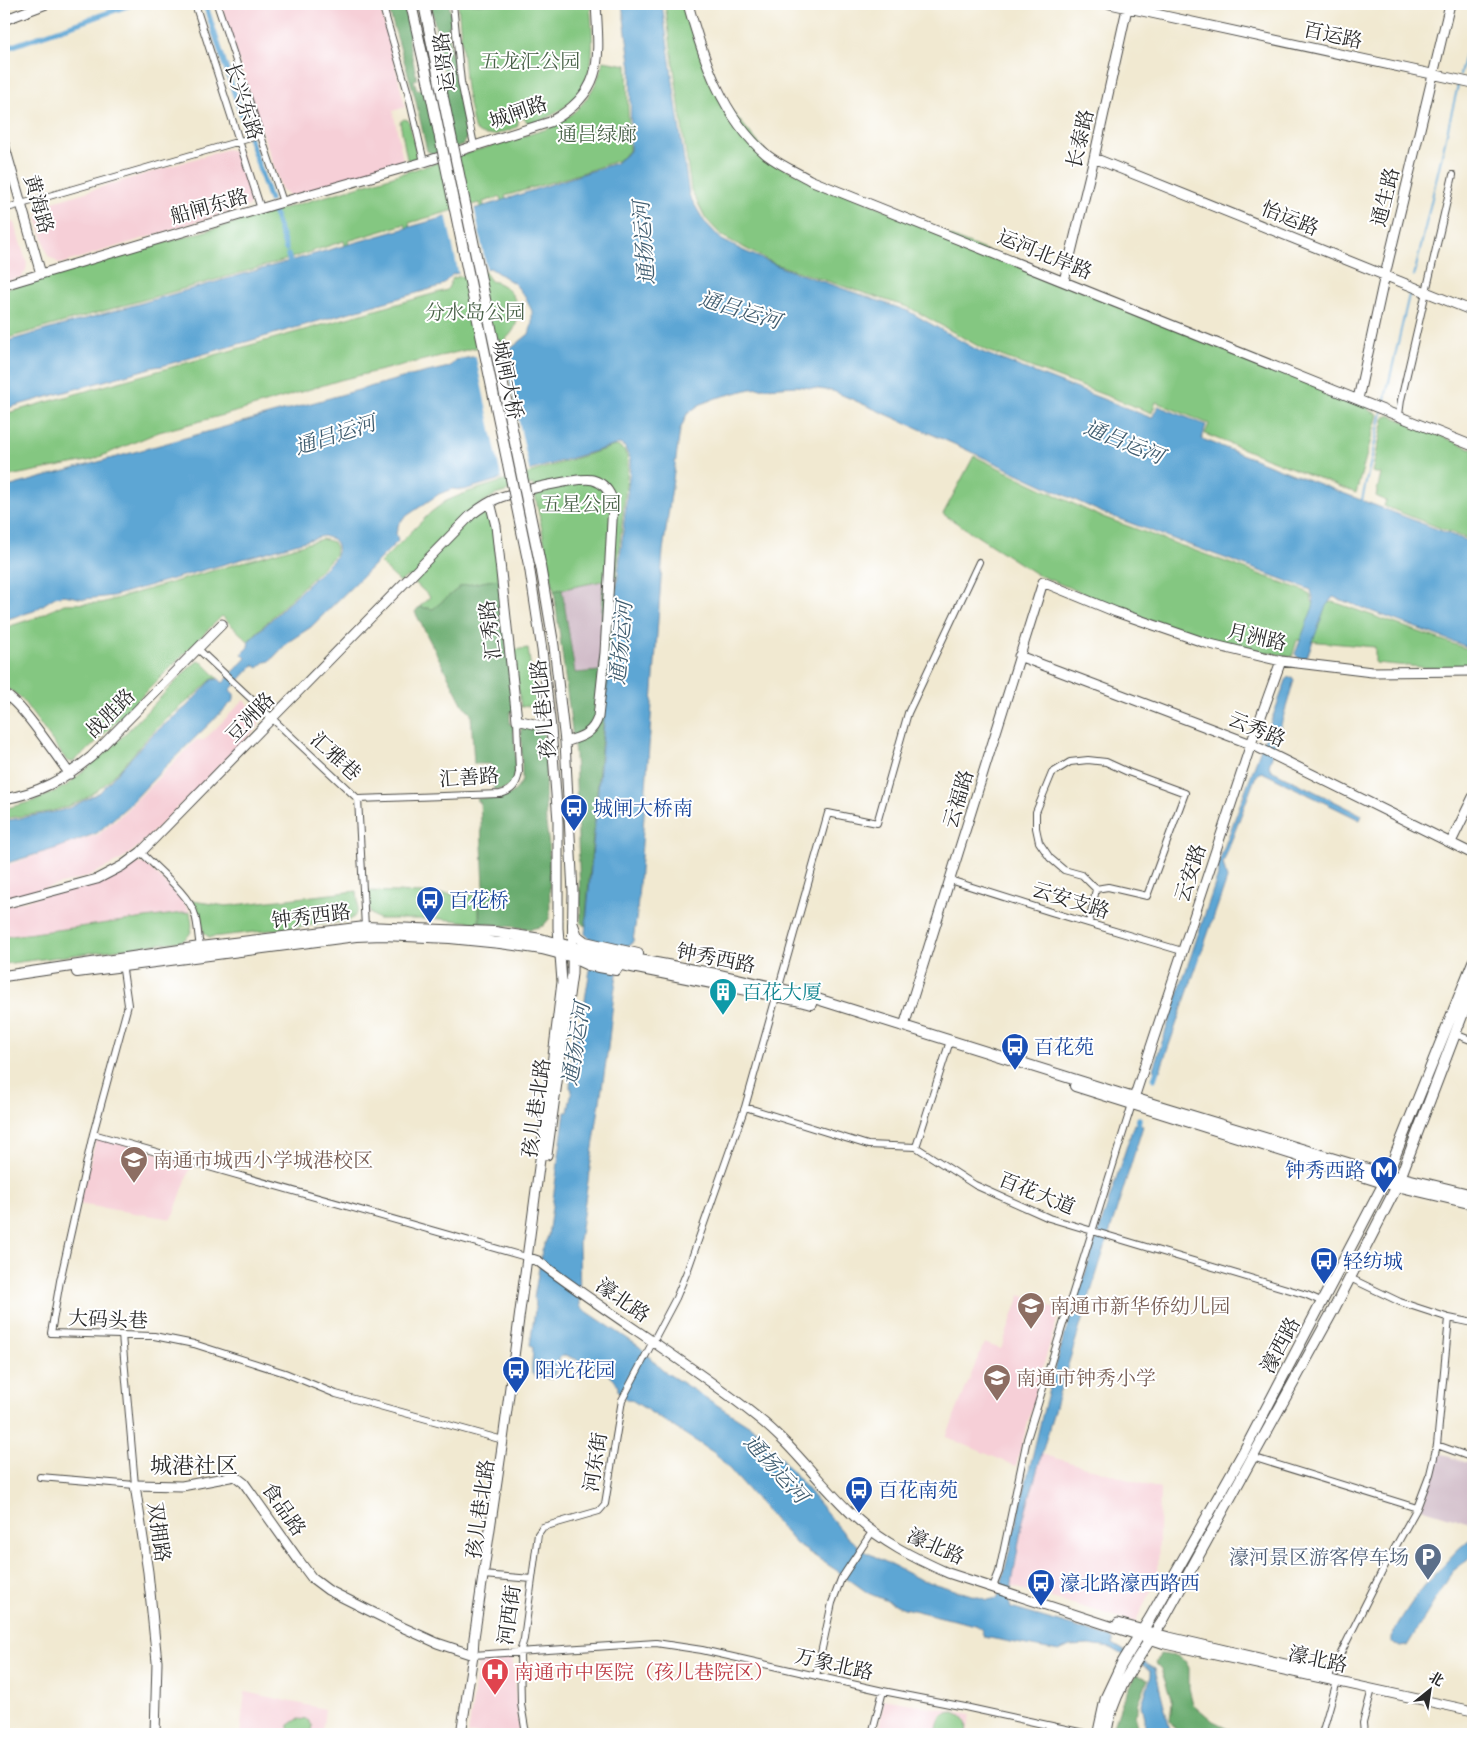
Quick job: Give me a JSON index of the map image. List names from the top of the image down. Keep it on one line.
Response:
{"streets":{"main road":["城闸大桥","钟秀西路","濠西路"],"street":["百运路","运贤路","长兴东路","城闸路","长泰路","通生路","黄海路","船闸东路","怡运路","运河北岸路","汇秀路","月洲路","孩儿巷北路","战胜路","豆洲路","云秀路","汇雅巷","汇善路","云福路","云安路","云安支路","百花大道","濠北路","大码头巷","河东街","食品路","双拥路","河西街","万象北路"]},"crossings":[["百运路","长泰路"],["百运路","通生路"],["运贤路","城闸路"],["长兴东路","船闸东路"],["城闸路","船闸东路"],["长泰路","怡运路"],["长泰路","运河北岸路"],["通生路","怡运路"],["通生路","运河北岸路"],["黄海路","船闸东路"],["城闸大桥","孩儿巷北路"],["汇秀路","豆洲路"],["汇秀路","汇善路"],["月洲路","云福路"],["月洲路","云安路"],["孩儿巷北路","豆洲路"],["孩儿巷北路","钟秀西路"],["孩儿巷北路","濠北路"],["孩儿巷北路","大码头巷"],["孩儿巷北路","食品路"],["孩儿巷北路","河西街"],["孩儿巷北路","万象北路"],["战胜路","汇雅巷"],["豆洲路","汇雅巷"],["云秀路","云福路"],["云秀路","云安路"],["汇雅巷","汇善路"],["汇雅巷","钟秀西路"],["云福路","云安支路"],["云福路","钟秀西路"],["云安路","云安支路"],["云安路","钟秀西路"],["钟秀西路","大码头巷"],["钟秀西路","濠西路"],["钟秀西路","河东街"],["百花大道","濠西路"],["百花大道","河东街"],["濠北路","大码头巷"],["濠北路","濠西路"],["濠北路","河东街"],["大码头巷","双拥路"],["濠西路","万象北路"],["河东街","河西街"],["食品路","双拥路"],["食品路","万象北路"],["河西街","万象北路"]],"districts":["城港社区"],"water":["通扬运河","通吕运河"],"parks":["五龙汇公园","通吕绿廊","分水岛公园","五星公园"],"places":{"bus stop":["城闸大桥南","百花桥","百花苑","轻纺城","阳光花园","百花南苑","濠北路濠西路西"],"building":["百花大厦"],"school or university":["南通市城西小学城港校区","南通市新华侨幼儿园","南通市钟秀小学"],"metro station":["钟秀西路"],"parking":["濠河景区游客停车场"],"hospital":["南通市中医院（孩儿巷院区）"]},"north":"top right"}
